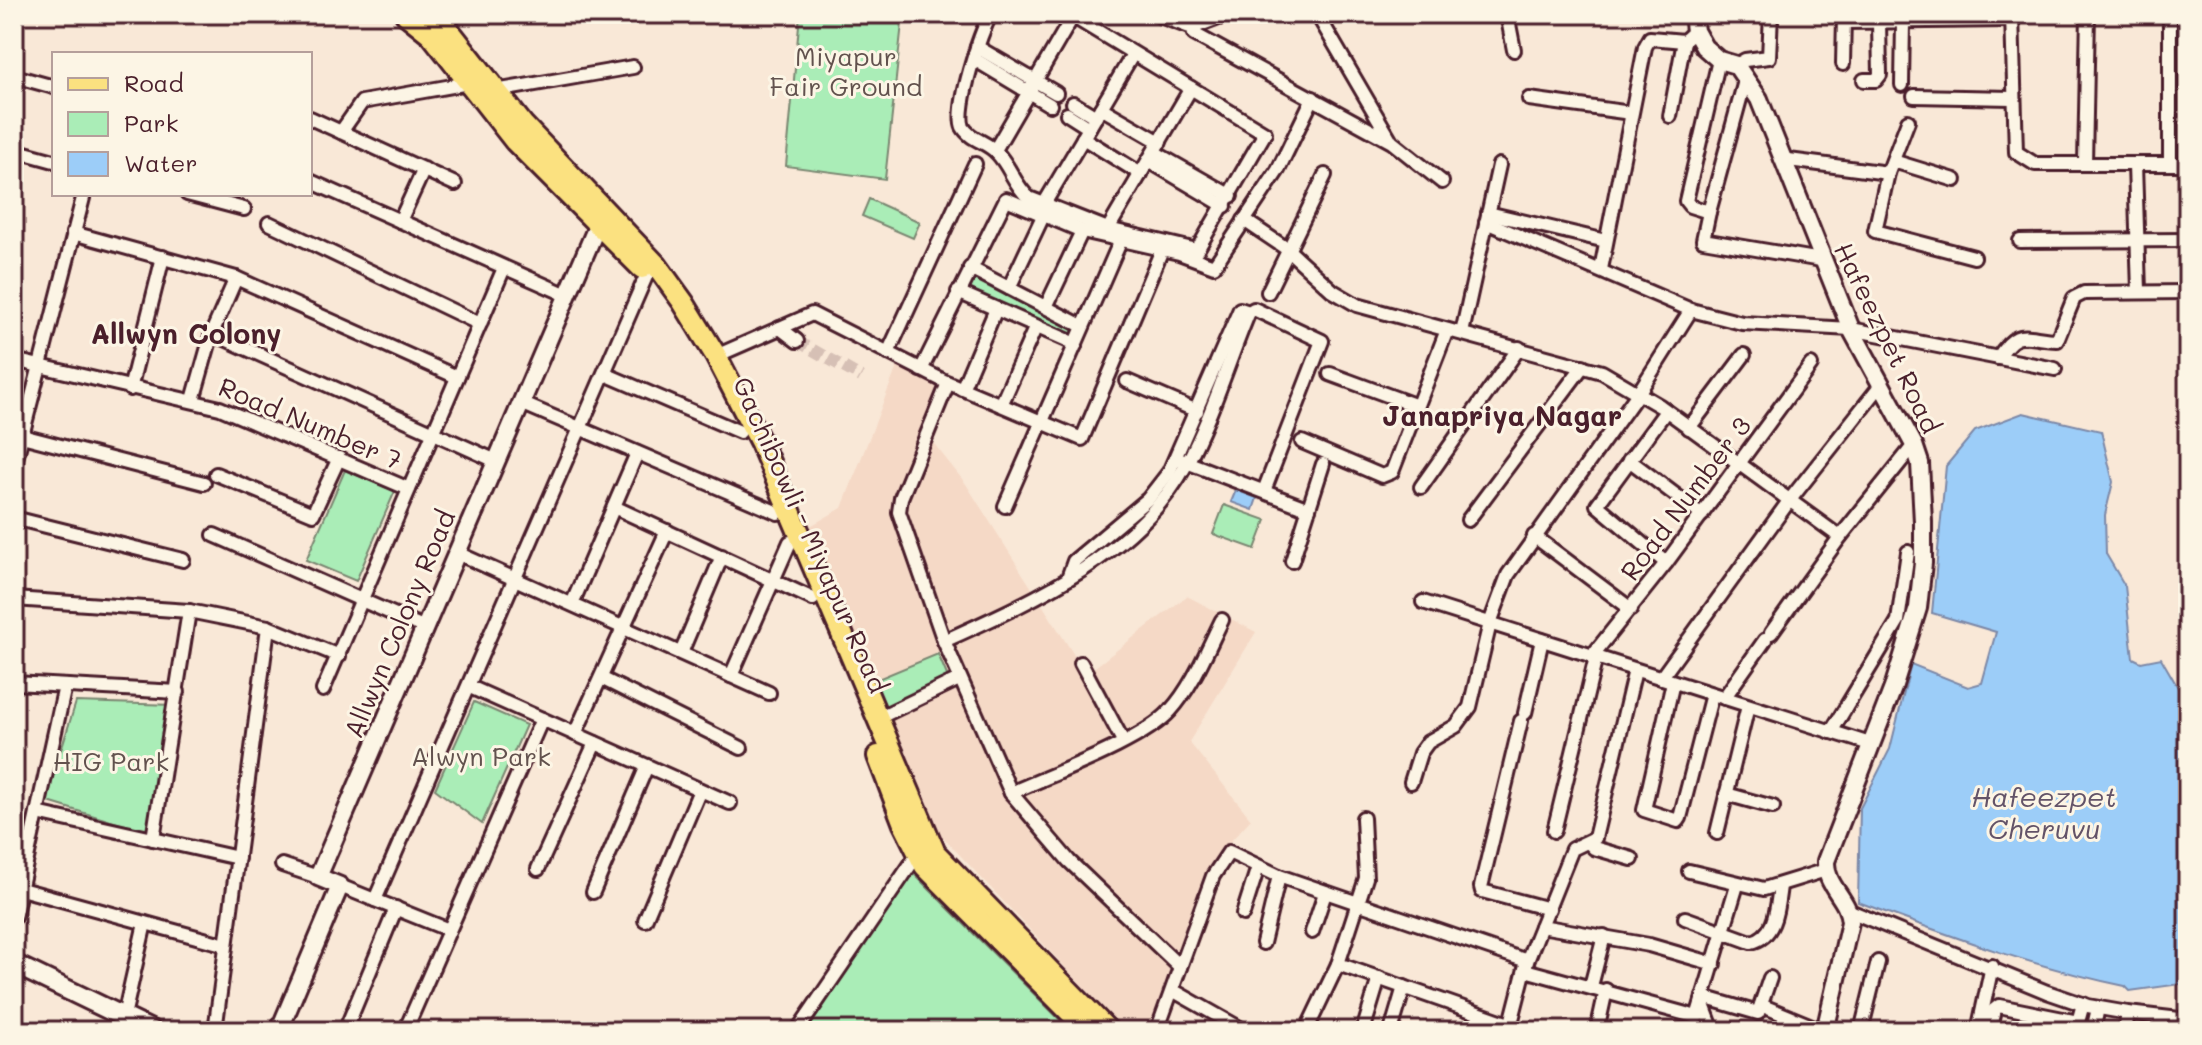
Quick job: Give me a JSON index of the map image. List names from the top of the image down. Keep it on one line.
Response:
{"streets":{"main road":["Gachibowli - Miyapur Road"],"street":["Hafeezpet Road","Road Number 7","Road Number 3","Allwyn Colony Road"]},"crossings":[["Gachibowli - Miyapur Road","Allwyn Colony Road"]],"districts":["Allwyn Colony","Janapriya Nagar"],"water":["Hafeezpet Cheruvu"],"parks":["Miyapur Fair Ground","Alwyn Park","HIG Park"],"legend":["Road","Park","Water"]}
